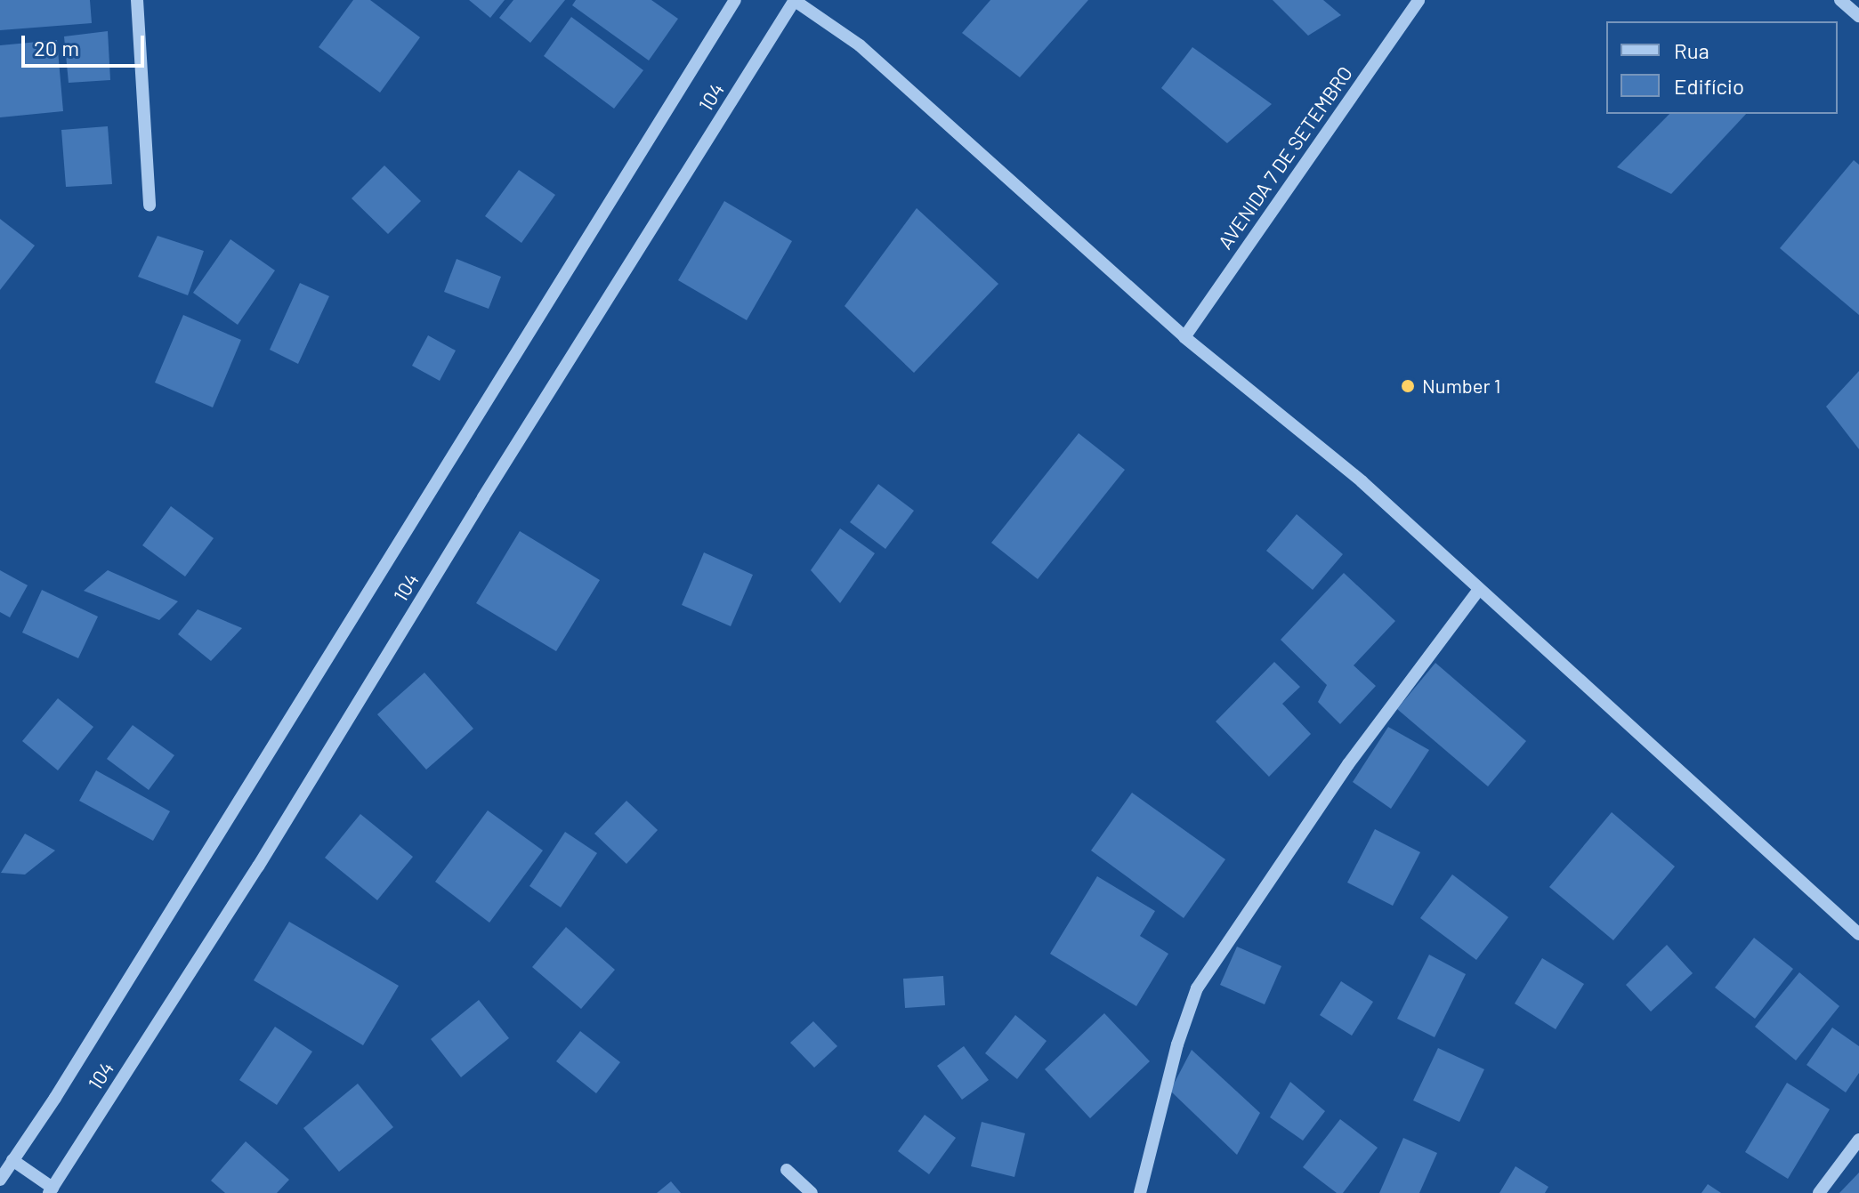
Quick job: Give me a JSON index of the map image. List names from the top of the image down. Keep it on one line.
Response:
{"streets":{"street":["104","AVENIDA 7 DE SETEMBRO"]},"places":["Number 1"],"legend":["Rua","Edifício"],"scale_bar":"20 m"}
